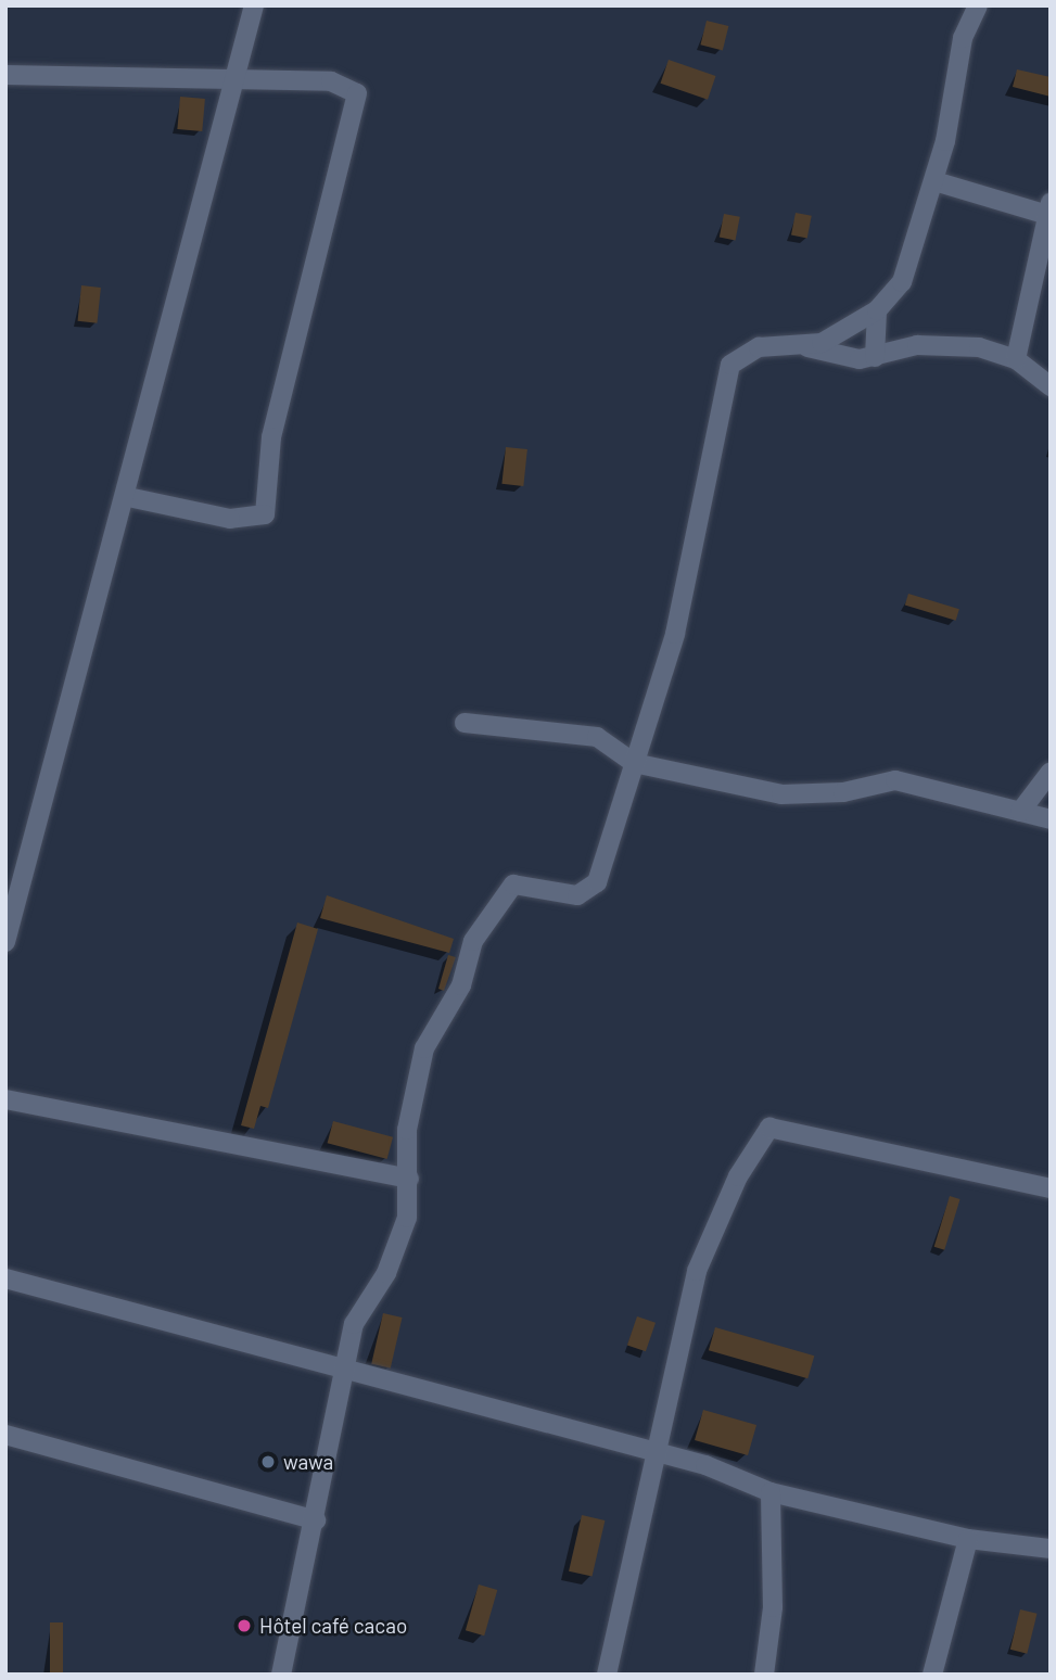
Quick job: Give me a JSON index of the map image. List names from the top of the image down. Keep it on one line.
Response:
{"places":["wawa","Hôtel café cacao"]}
